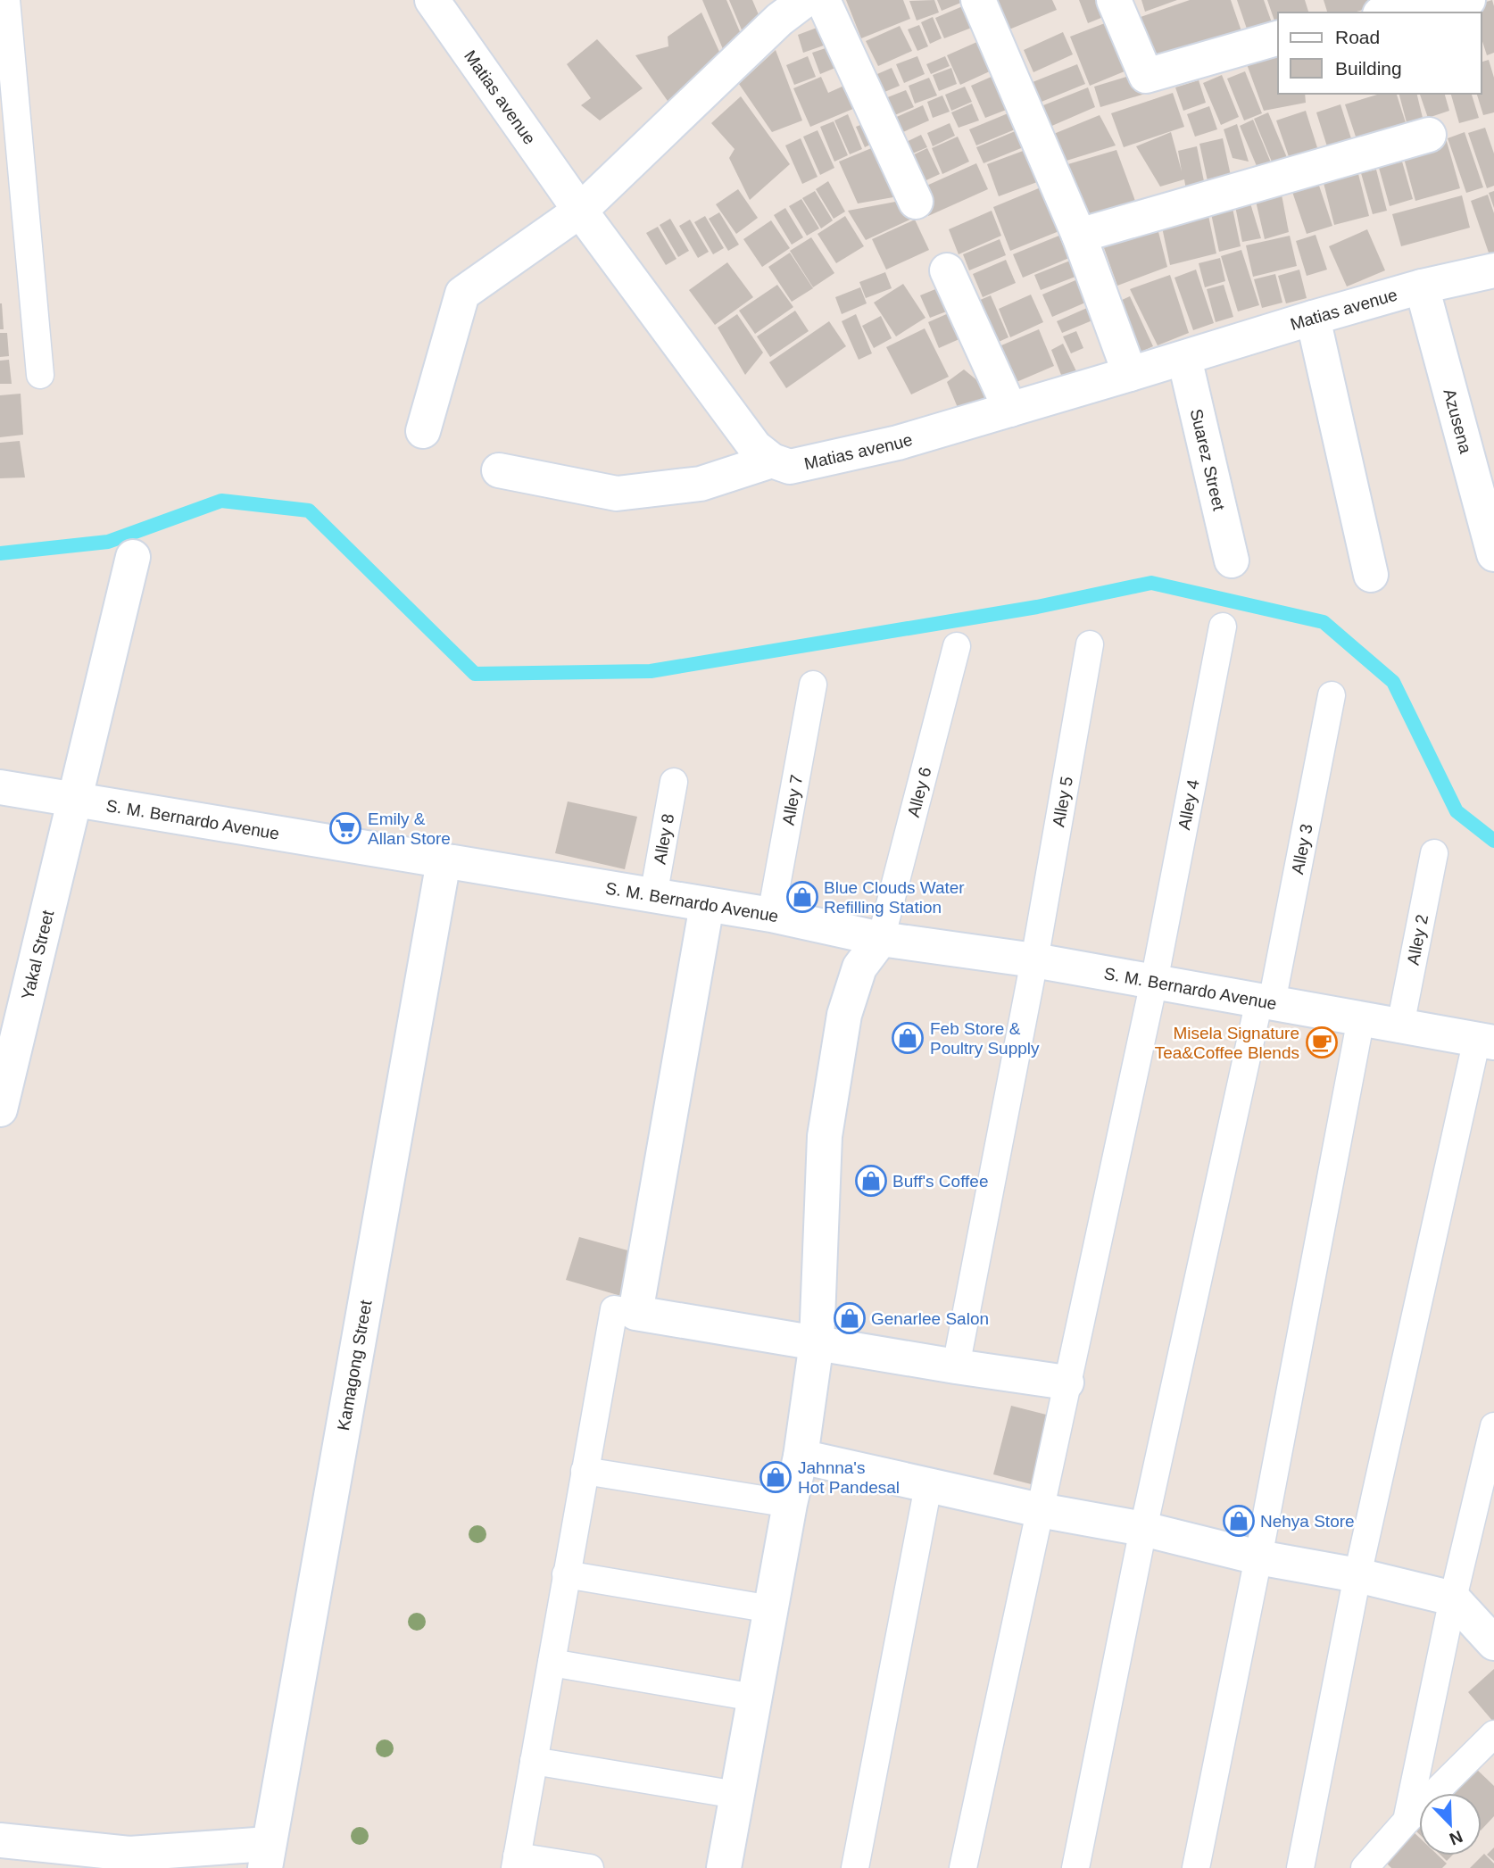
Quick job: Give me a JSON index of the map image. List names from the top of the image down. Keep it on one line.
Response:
{"streets":{"street":["Matias avenue","Azusena","Suarez Street","S. M. Bernardo Avenue","Yakal Street","Kamagong Street"],"lane":["Alley 6","Alley 7","Alley 5","Alley 4","Alley 8","Alley 3","Alley 2"]},"crossings":[["Matias avenue","Azusena"],["Matias avenue","Suarez Street"],["Alley 6","S. M. Bernardo Avenue"],["Alley 7","S. M. Bernardo Avenue"],["Alley 5","S. M. Bernardo Avenue"],["Alley 4","S. M. Bernardo Avenue"],["S. M. Bernardo Avenue","Alley 8"],["S. M. Bernardo Avenue","Alley 3"],["S. M. Bernardo Avenue","Alley 2"],["S. M. Bernardo Avenue","Yakal Street"],["S. M. Bernardo Avenue","Kamagong Street"]],"places":{"supermarket":["Emily & Allan Store"],"shop":["Blue Clouds Water Refilling Station","Feb Store & Poultry Supply","Buff's Coffee","Genarlee Salon","Jahnna's Hot Pandesal","Nehya Store"],"cafe":["Misela Signature Tea&Coffee Blends"]},"legend":["Road","Building"],"north":"bottom right"}
